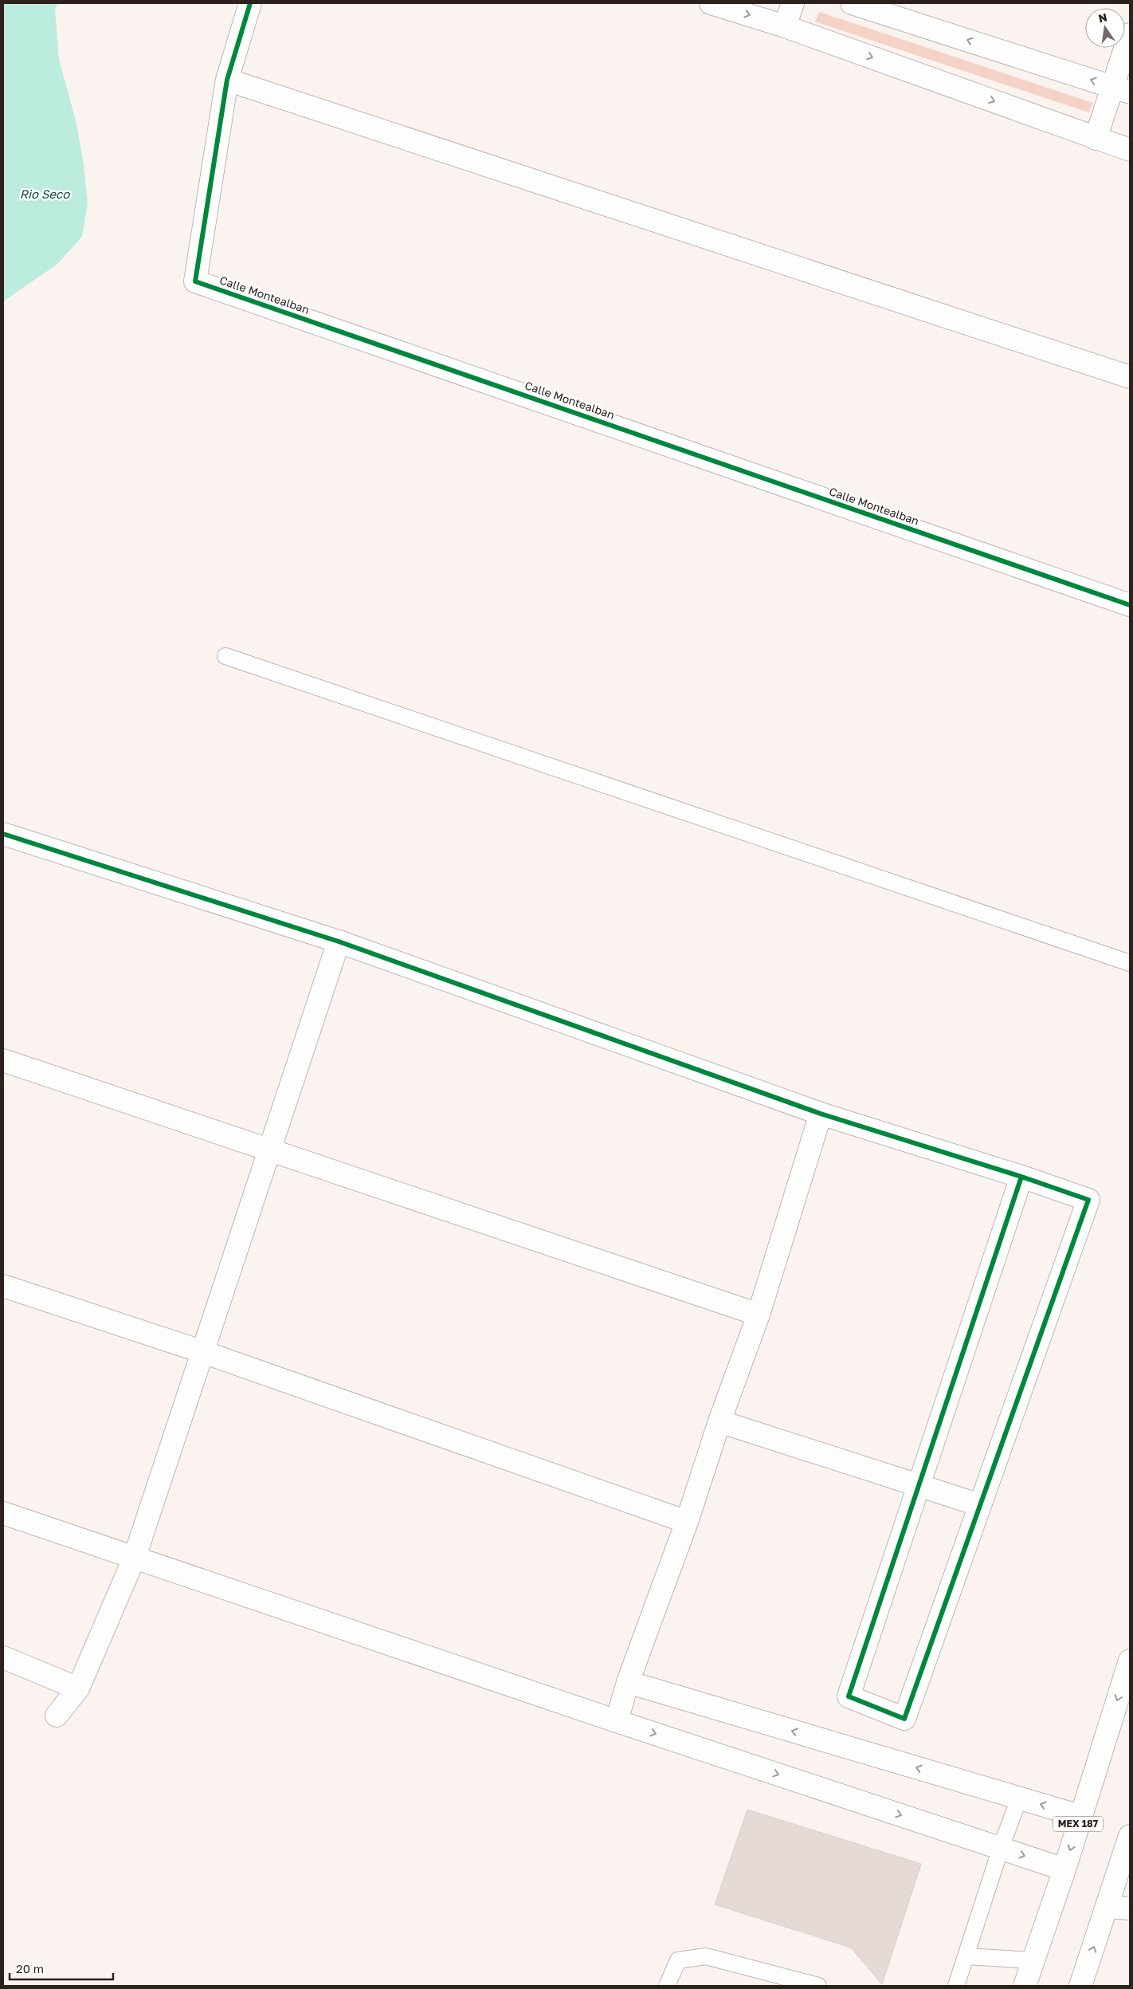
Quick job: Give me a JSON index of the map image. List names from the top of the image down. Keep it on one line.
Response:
{"streets":{"street":["Calle Montealban","MEX 187"]},"water":["Rio Seco"],"scale_bar":"20 m","north":"top"}
